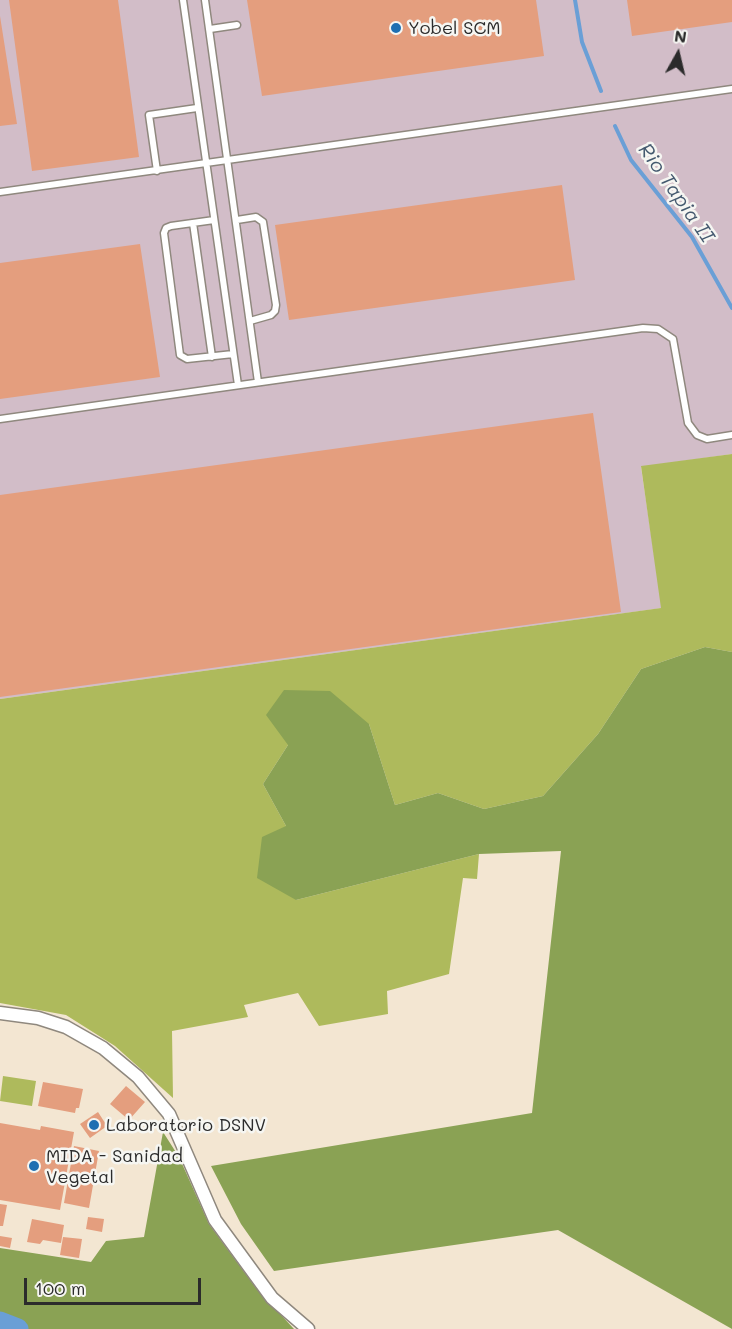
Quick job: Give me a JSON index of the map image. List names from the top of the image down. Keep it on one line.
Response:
{"water":["Rio Tapia II"],"places":["Yobel SCM","Laboratorio DSNV","MIDA - Sanidad Vegetal"],"scale_bar":"100 m","north":"top"}
